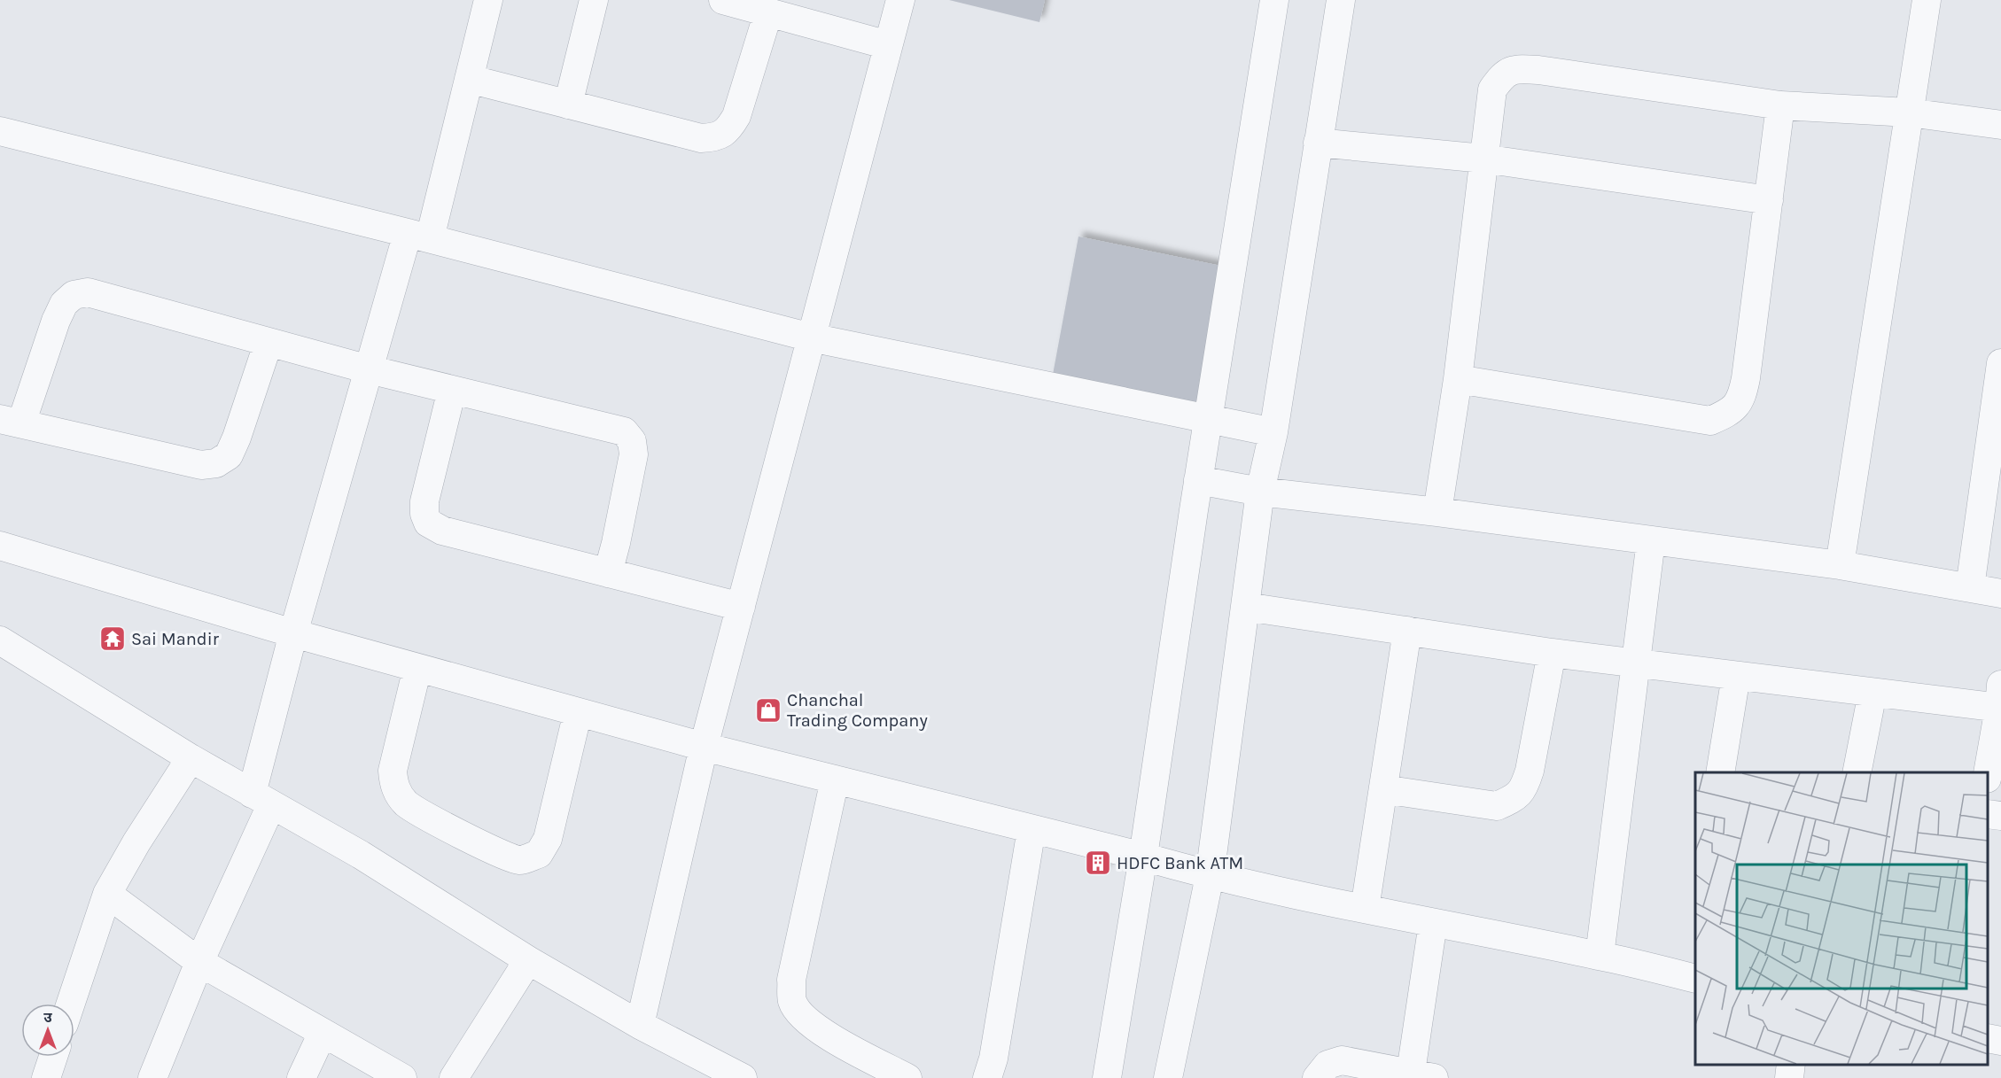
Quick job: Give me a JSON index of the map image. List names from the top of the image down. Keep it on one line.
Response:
{"places":{"temple":["Sai Mandir"],"shop":["Chanchal Trading Company"],"building":["HDFC Bank ATM"]},"north":"top"}
